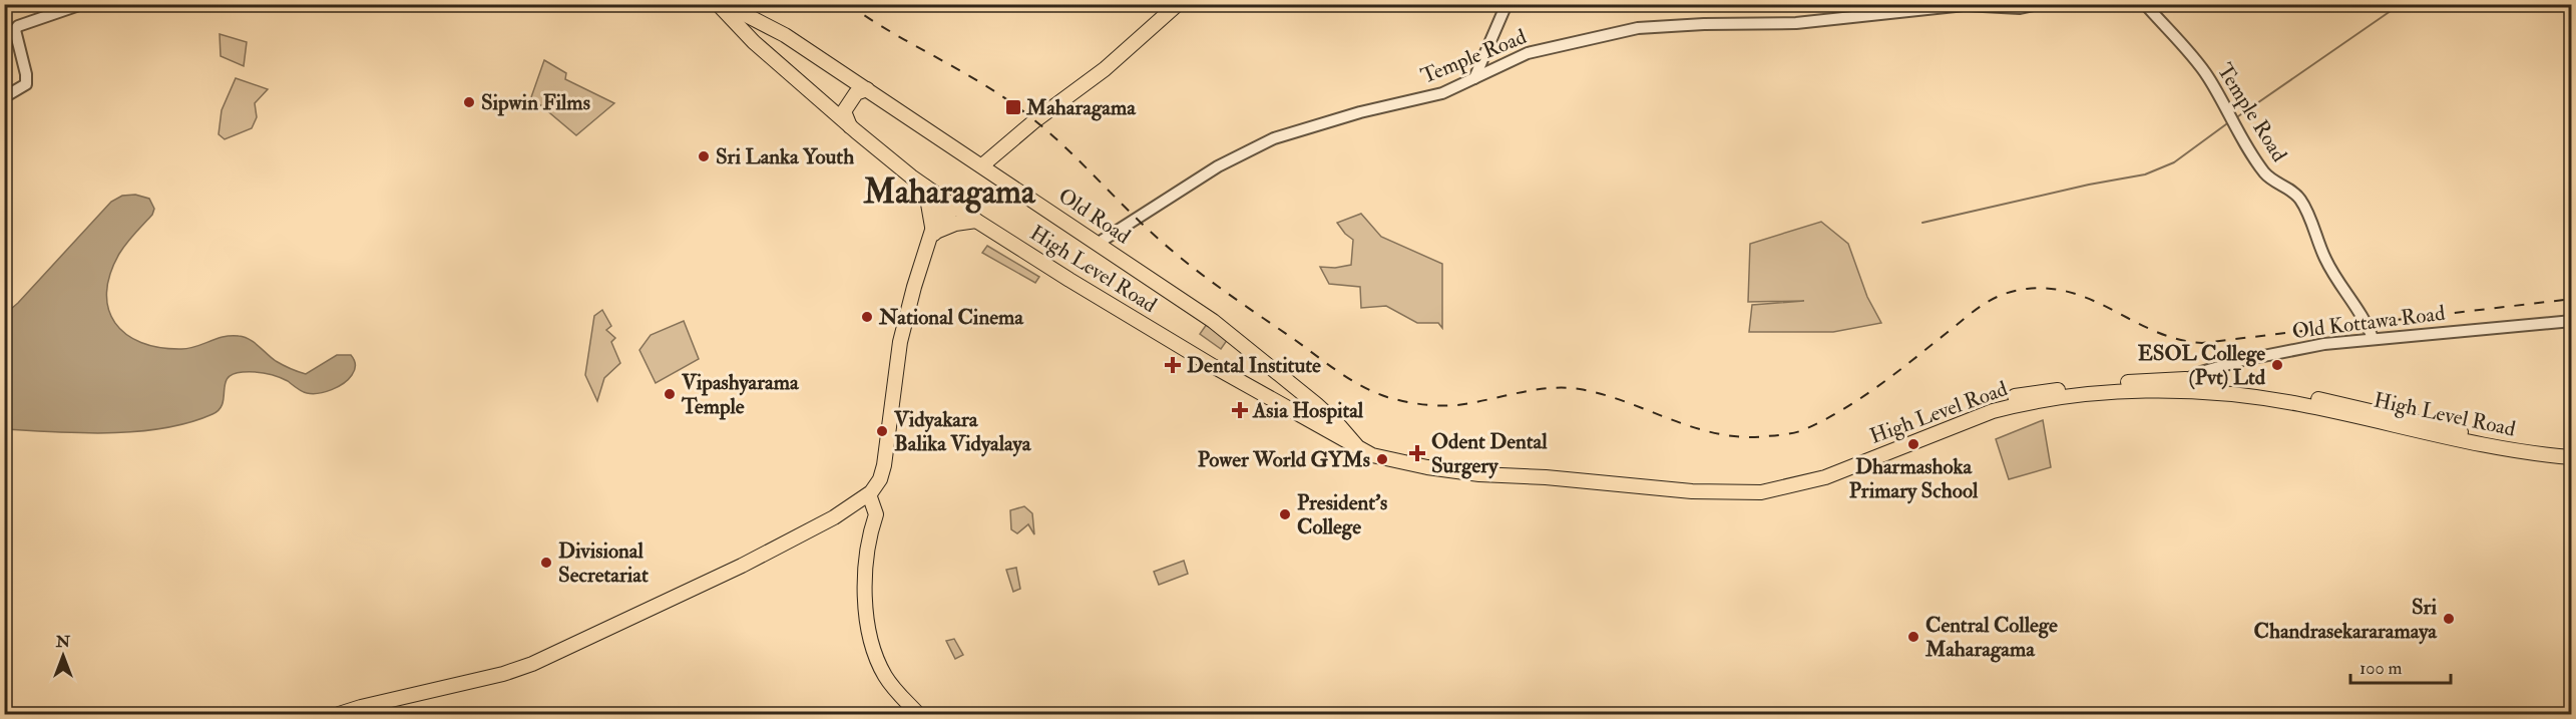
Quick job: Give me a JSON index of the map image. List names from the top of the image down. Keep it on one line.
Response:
{"streets":{"main road":["Old Road","High Level Road"],"street":["Temple Road","Old Kottawa Road"]},"crossings":[["Temple Road","Old Road"],["Temple Road","Old Kottawa Road"],["Old Road","High Level Road"],["High Level Road","Old Kottawa Road"]],"districts":["Maharagama"],"places":{"other":["Sipwin Films","Sri Lanka Youth","National Cinema","ESOL College (Pvt) Ltd","Vipashyarama Temple","Vidyakara Balika Vidyalaya","Dharmashoka Primary School","Power World GYMs","President's College","Divisional Secretariat","Sri Chandrasekararamaya","Central College Maharagama"],"transit":["Maharagama"],"health":["Dental Institute","Asia Hospital","Odent Dental Surgery"]},"scale_bar":"100 m","north":"top"}
